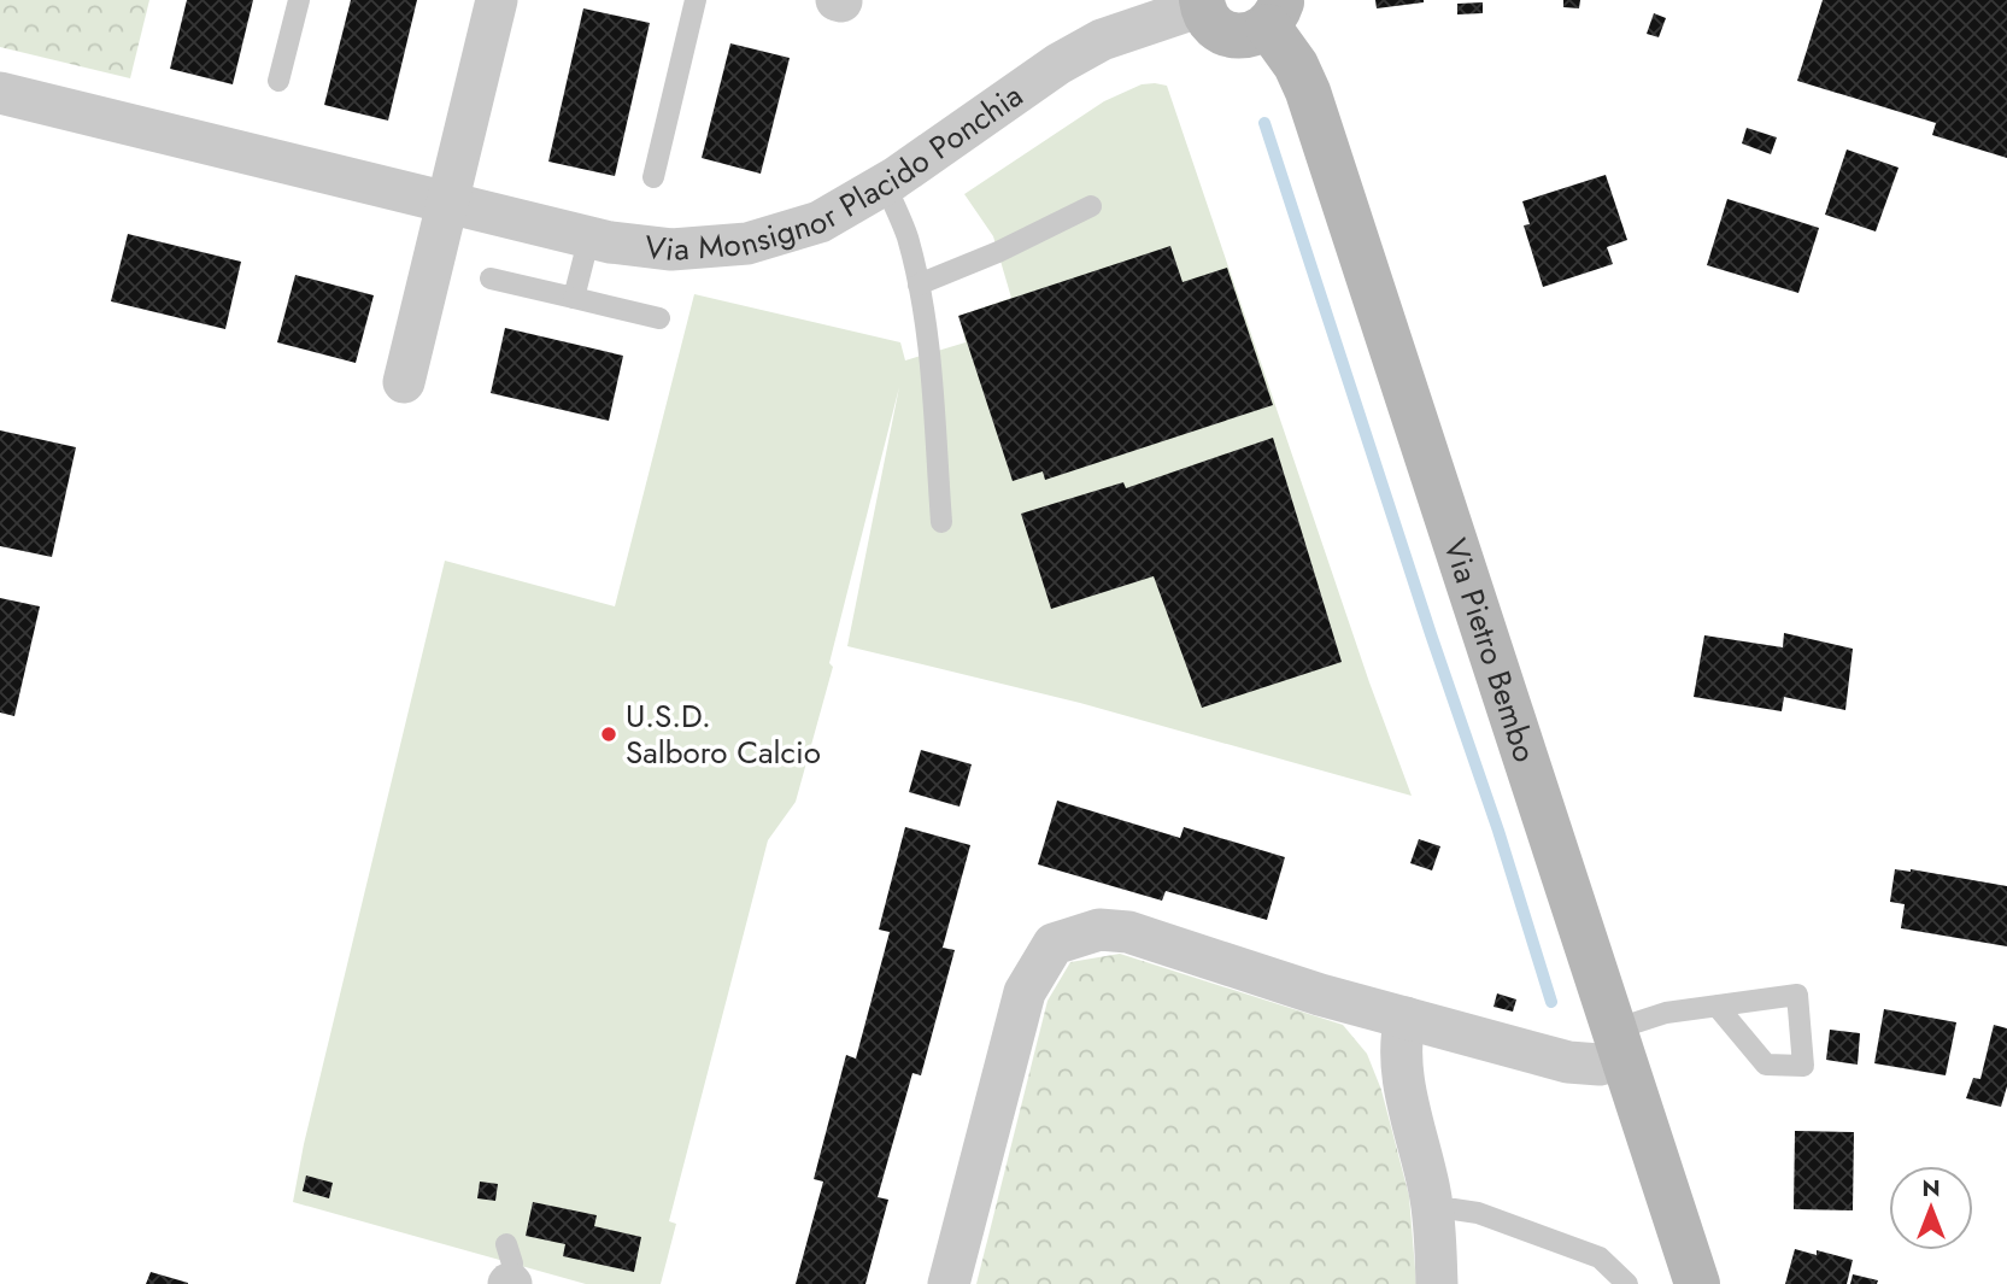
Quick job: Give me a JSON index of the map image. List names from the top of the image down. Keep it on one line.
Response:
{"streets":{"main road":["Via Pietro Bembo"],"street":["Via Monsignor Placido Ponchia"]},"crossings":[["Via Monsignor Placido Ponchia","Via Pietro Bembo"]],"places":["U.S.D. Salboro Calcio"],"north":"top"}
